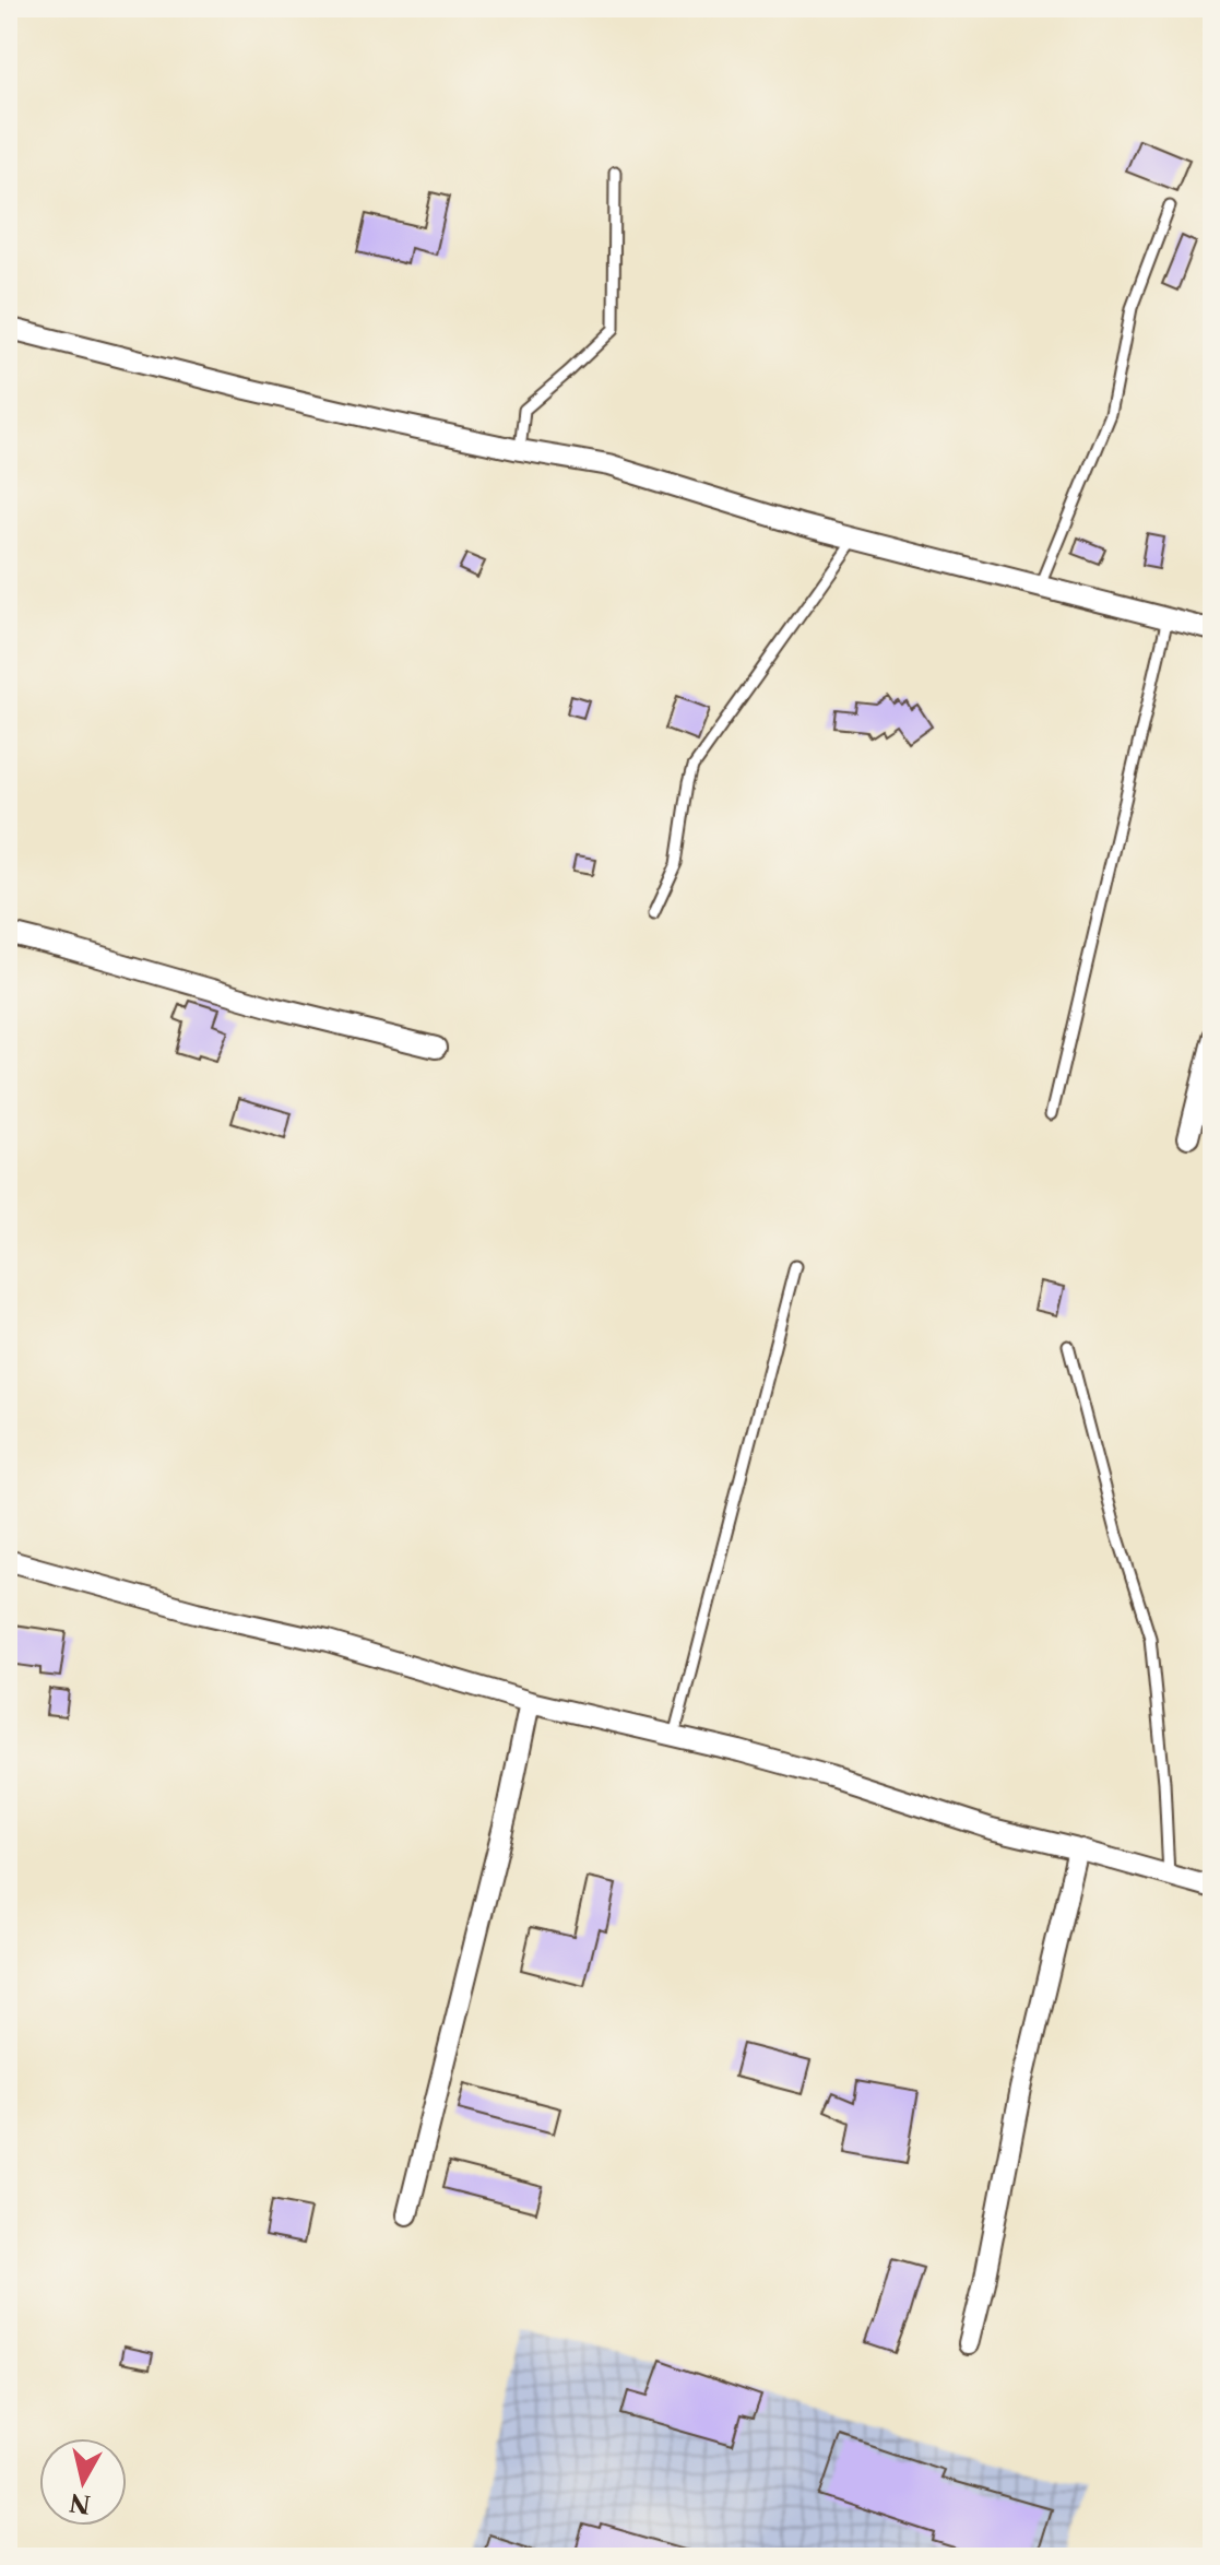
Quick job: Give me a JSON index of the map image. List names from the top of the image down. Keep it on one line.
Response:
{"north":"bottom"}
